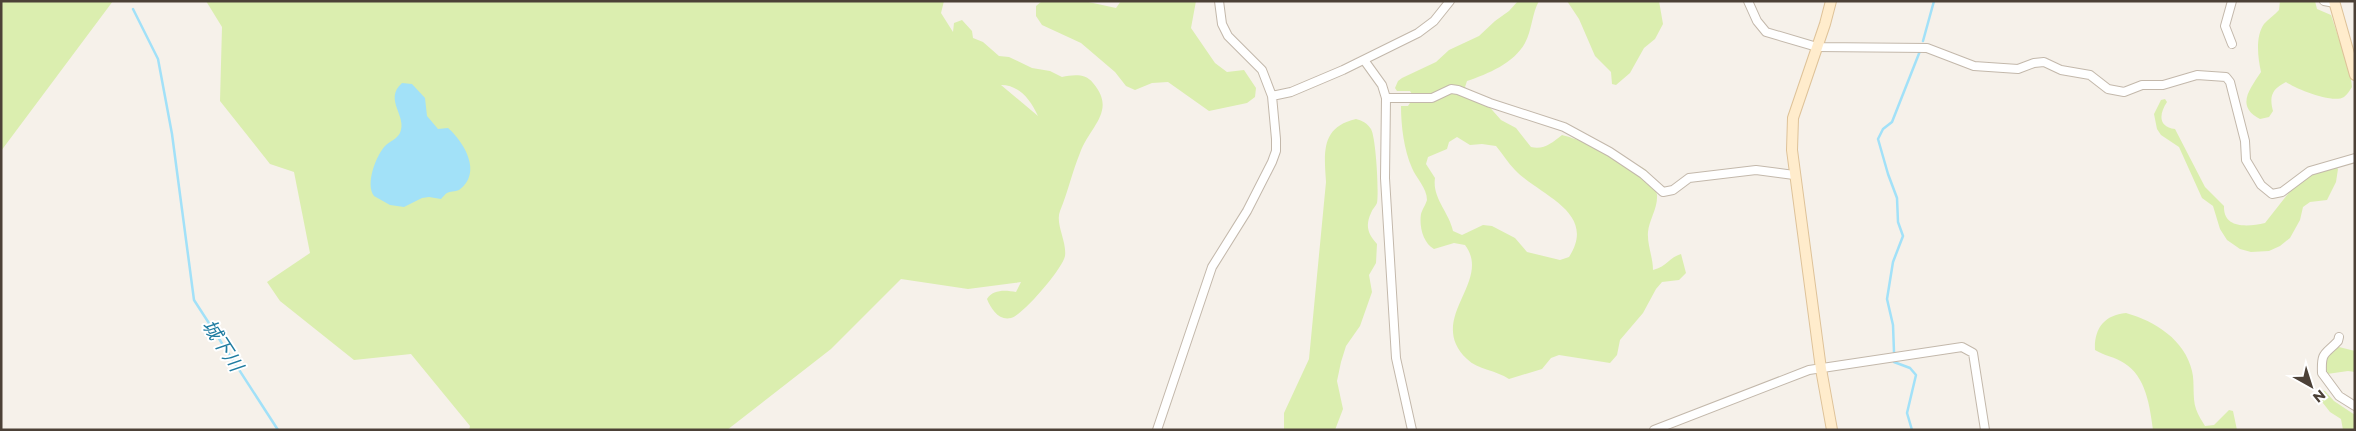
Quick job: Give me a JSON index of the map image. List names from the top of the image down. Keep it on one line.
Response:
{"water":["城下川"],"north":"bottom right"}
